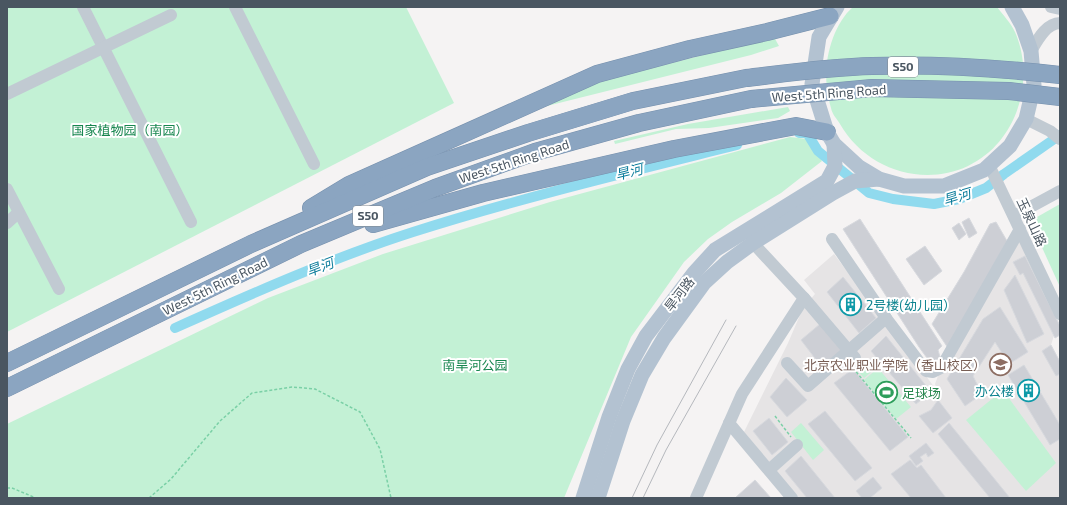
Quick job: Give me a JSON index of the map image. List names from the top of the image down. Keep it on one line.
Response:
{"streets":{"highway":["S50","West 5th Ring Road"],"main road":["旱河路"],"street":["玉泉山路"]},"water":["旱河"],"parks":["国家植物园（南园）","南旱河公园"],"places":{"building":["2号楼(幼儿园）","办公楼"],"school or university":["北京农业职业学院（香山校区）"],"sports":["足球场"]}}
